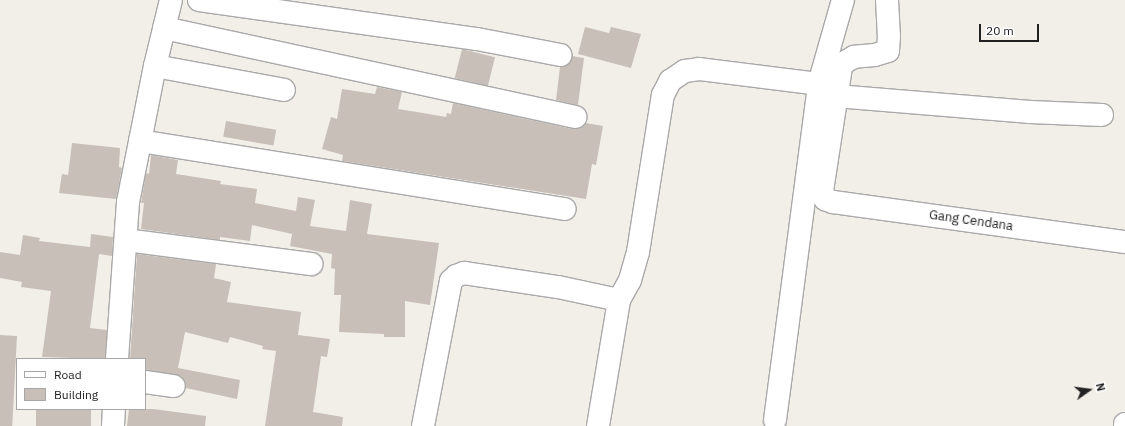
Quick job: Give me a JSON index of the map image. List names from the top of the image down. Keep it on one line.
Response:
{"streets":{"street":["Gang Cendana"]},"legend":["Road","Building"],"scale_bar":"20 m","north":"right"}
